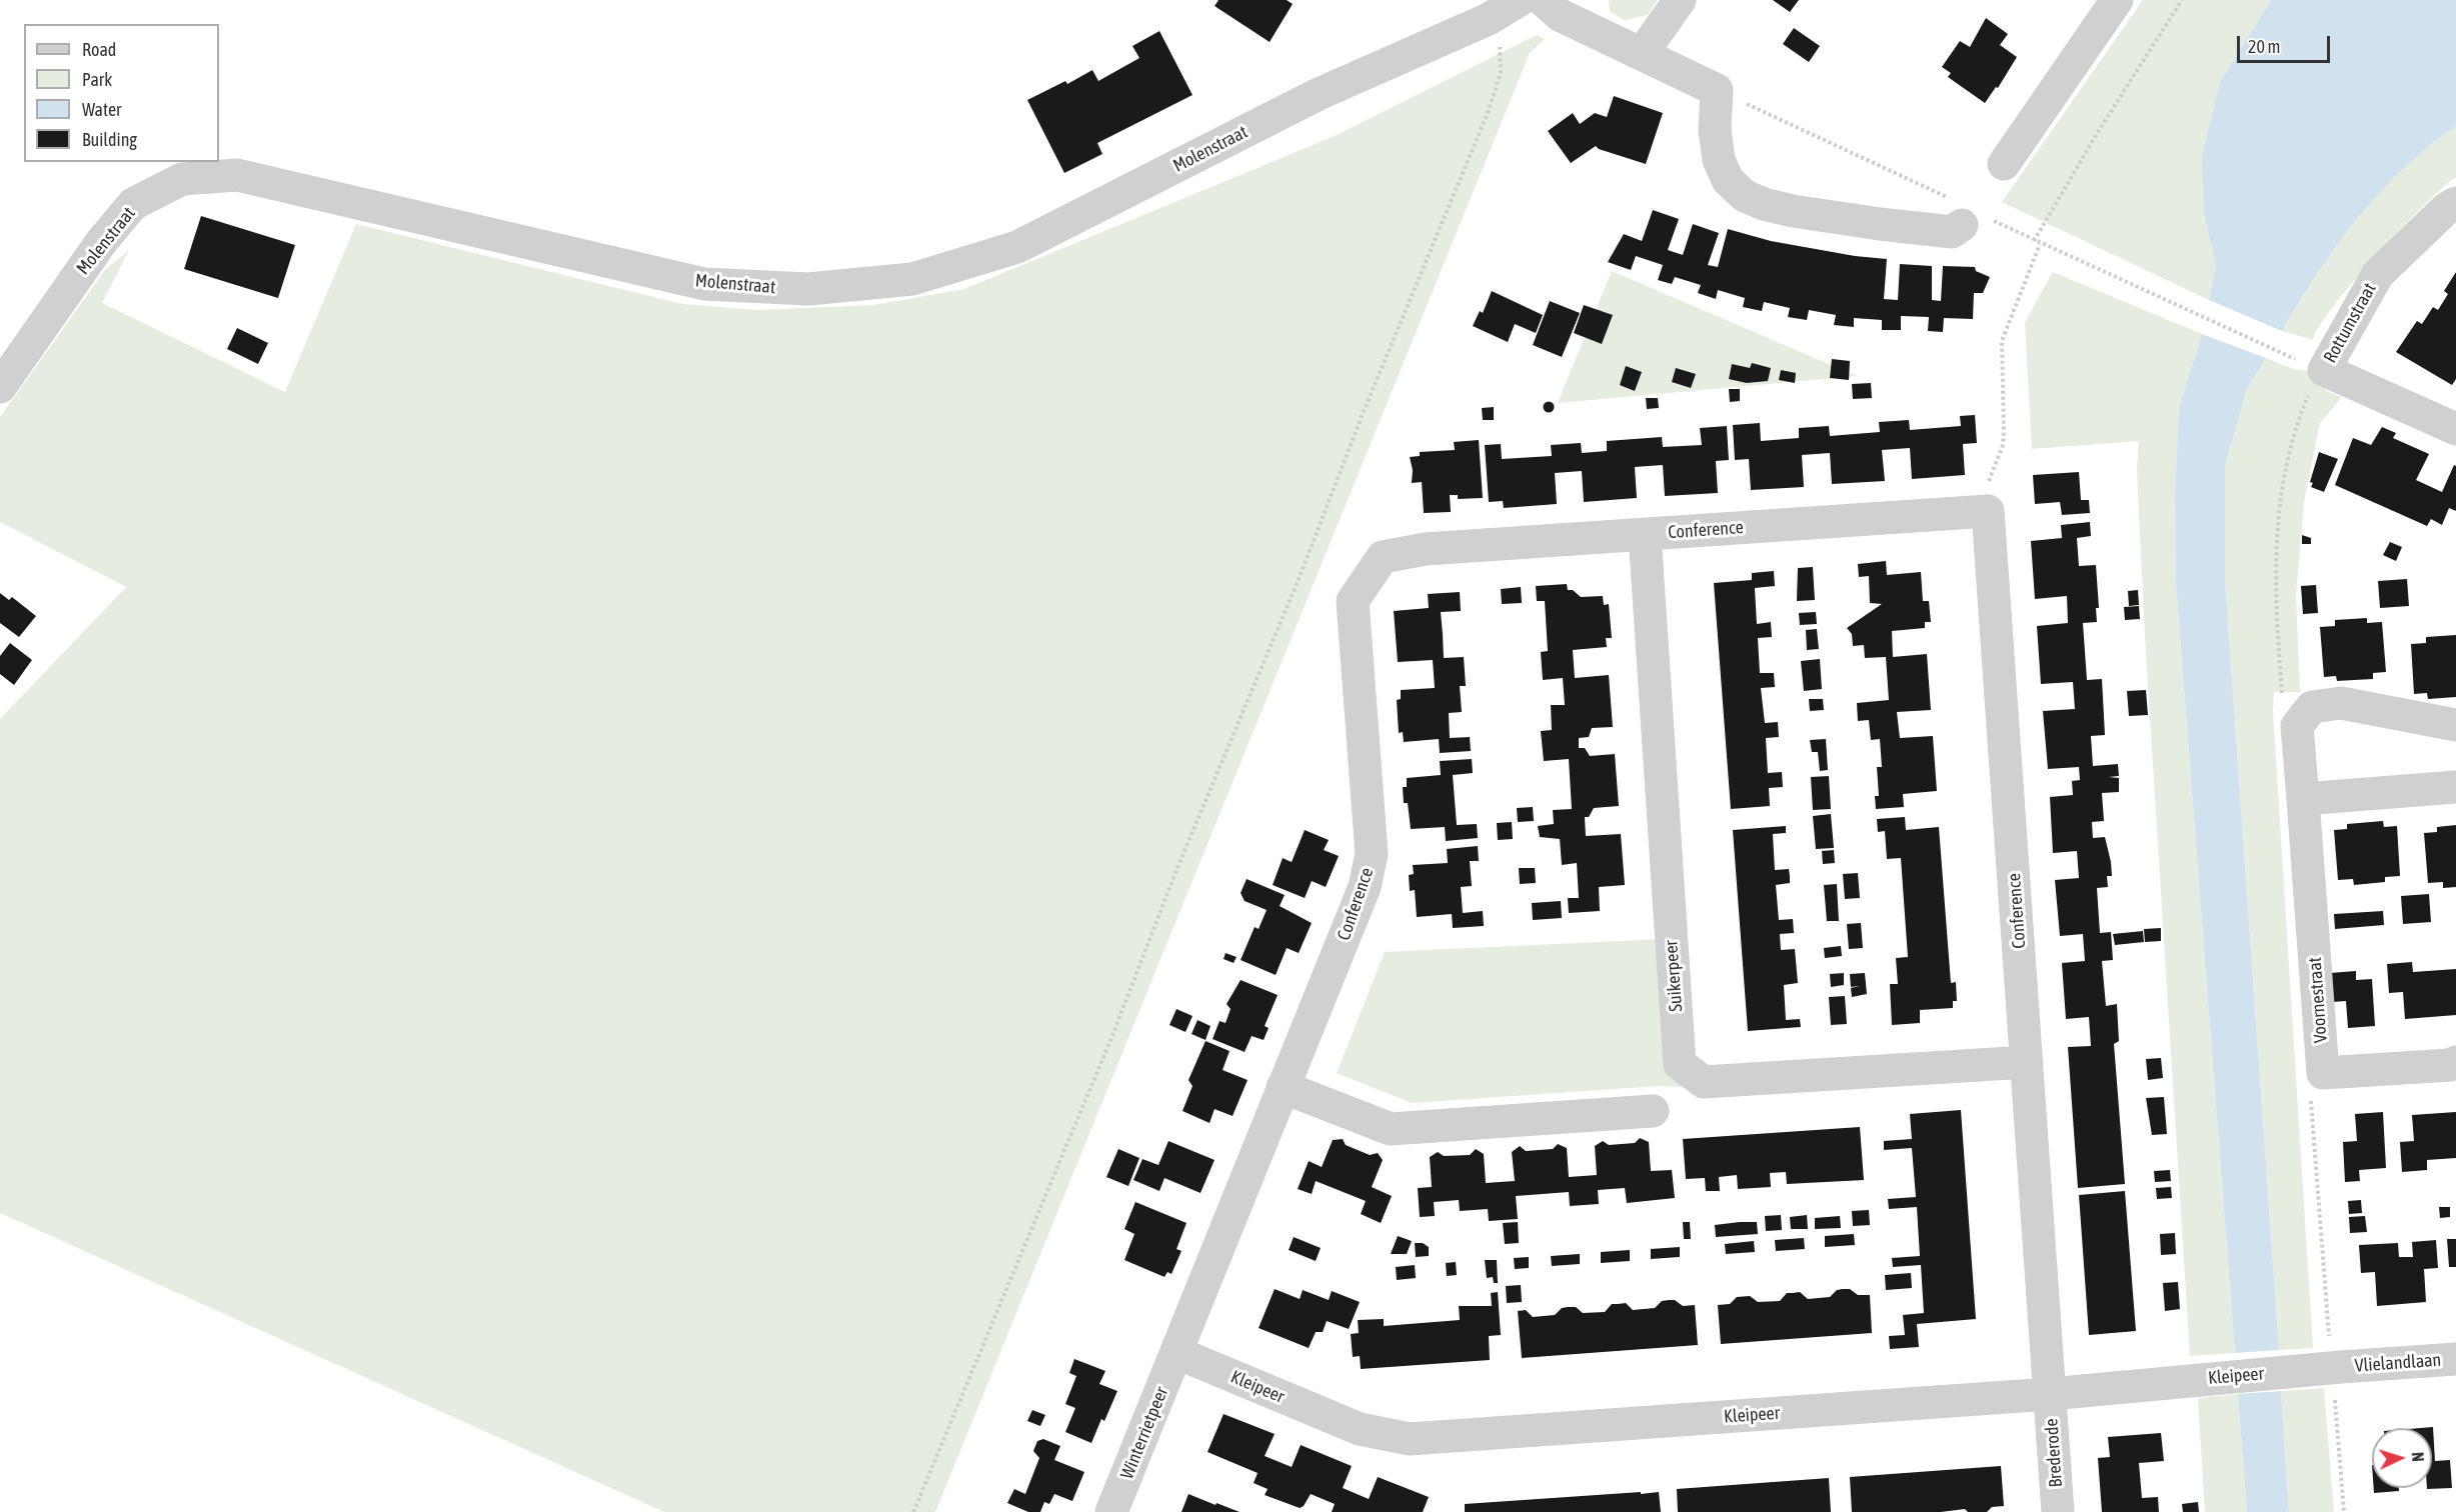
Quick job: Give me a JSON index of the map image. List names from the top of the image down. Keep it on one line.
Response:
{"streets":{"street":["Molenstraat","Rottumstraat","Conference","Suikerpeer","Voornestraat","Vlielandlaan","Kleipeer","Winterrietpeer","Brederode"]},"crossings":[["Conference","Suikerpeer"],["Conference","Kleipeer"],["Conference","Winterrietpeer"],["Conference","Brederode"],["Vlielandlaan","Kleipeer"],["Kleipeer","Winterrietpeer"],["Kleipeer","Brederode"]],"legend":["Road","Park","Water","Building"],"scale_bar":"20 m","north":"right"}
